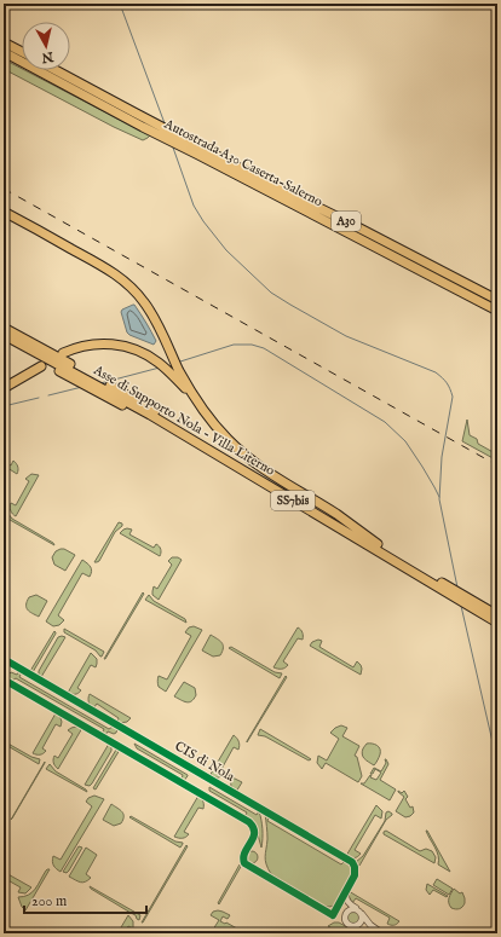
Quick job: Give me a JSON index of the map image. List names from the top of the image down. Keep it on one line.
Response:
{"streets":{"highway":["Autostrada A30 Caserta-Salerno","A30","Asse di Supporto Nola - Villa Literno","SS7bis"],"street":["CIS di Nola"]},"scale_bar":"200 m","north":"bottom"}
